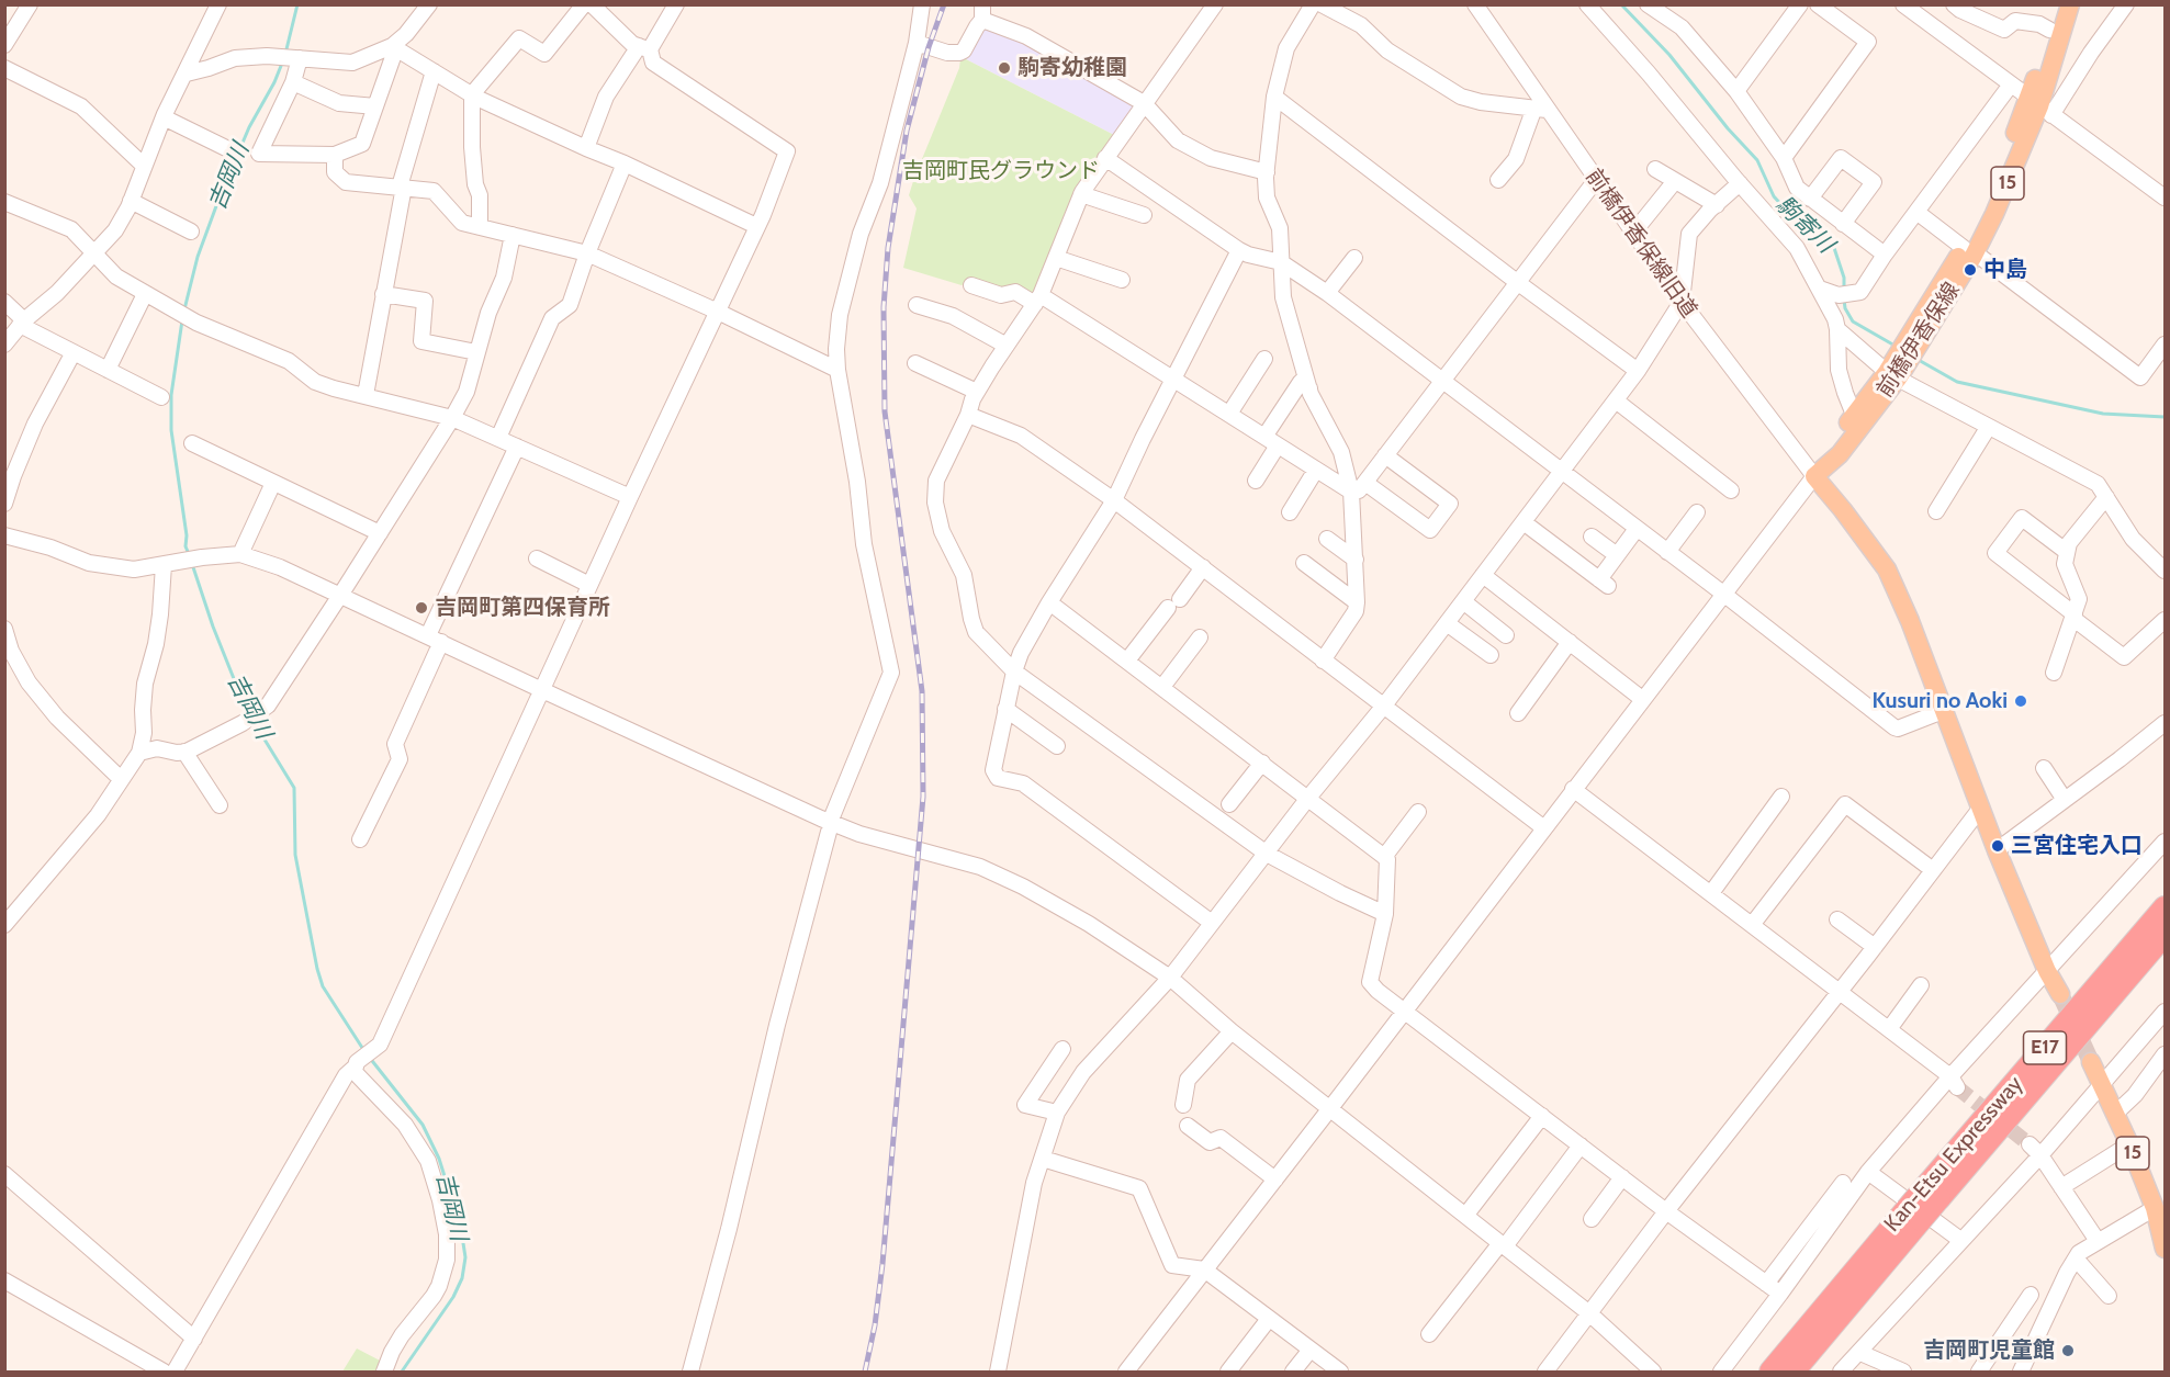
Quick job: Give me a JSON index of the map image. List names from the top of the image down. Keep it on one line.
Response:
{"streets":{"highway":["E17","Kan-Etsu Expressway"],"main road":["15","前橋伊香保線"],"street":["前橋伊香保線旧道"]},"crossings":[["前橋伊香保線旧道","前橋伊香保線"]],"water":["吉岡川","駒寄川"],"parks":["吉岡町民グラウンド"],"places":["駒寄幼稚園","中島","吉岡町第四保育所","Kusuri no Aoki","三宮住宅入口","吉岡町児童館"]}
